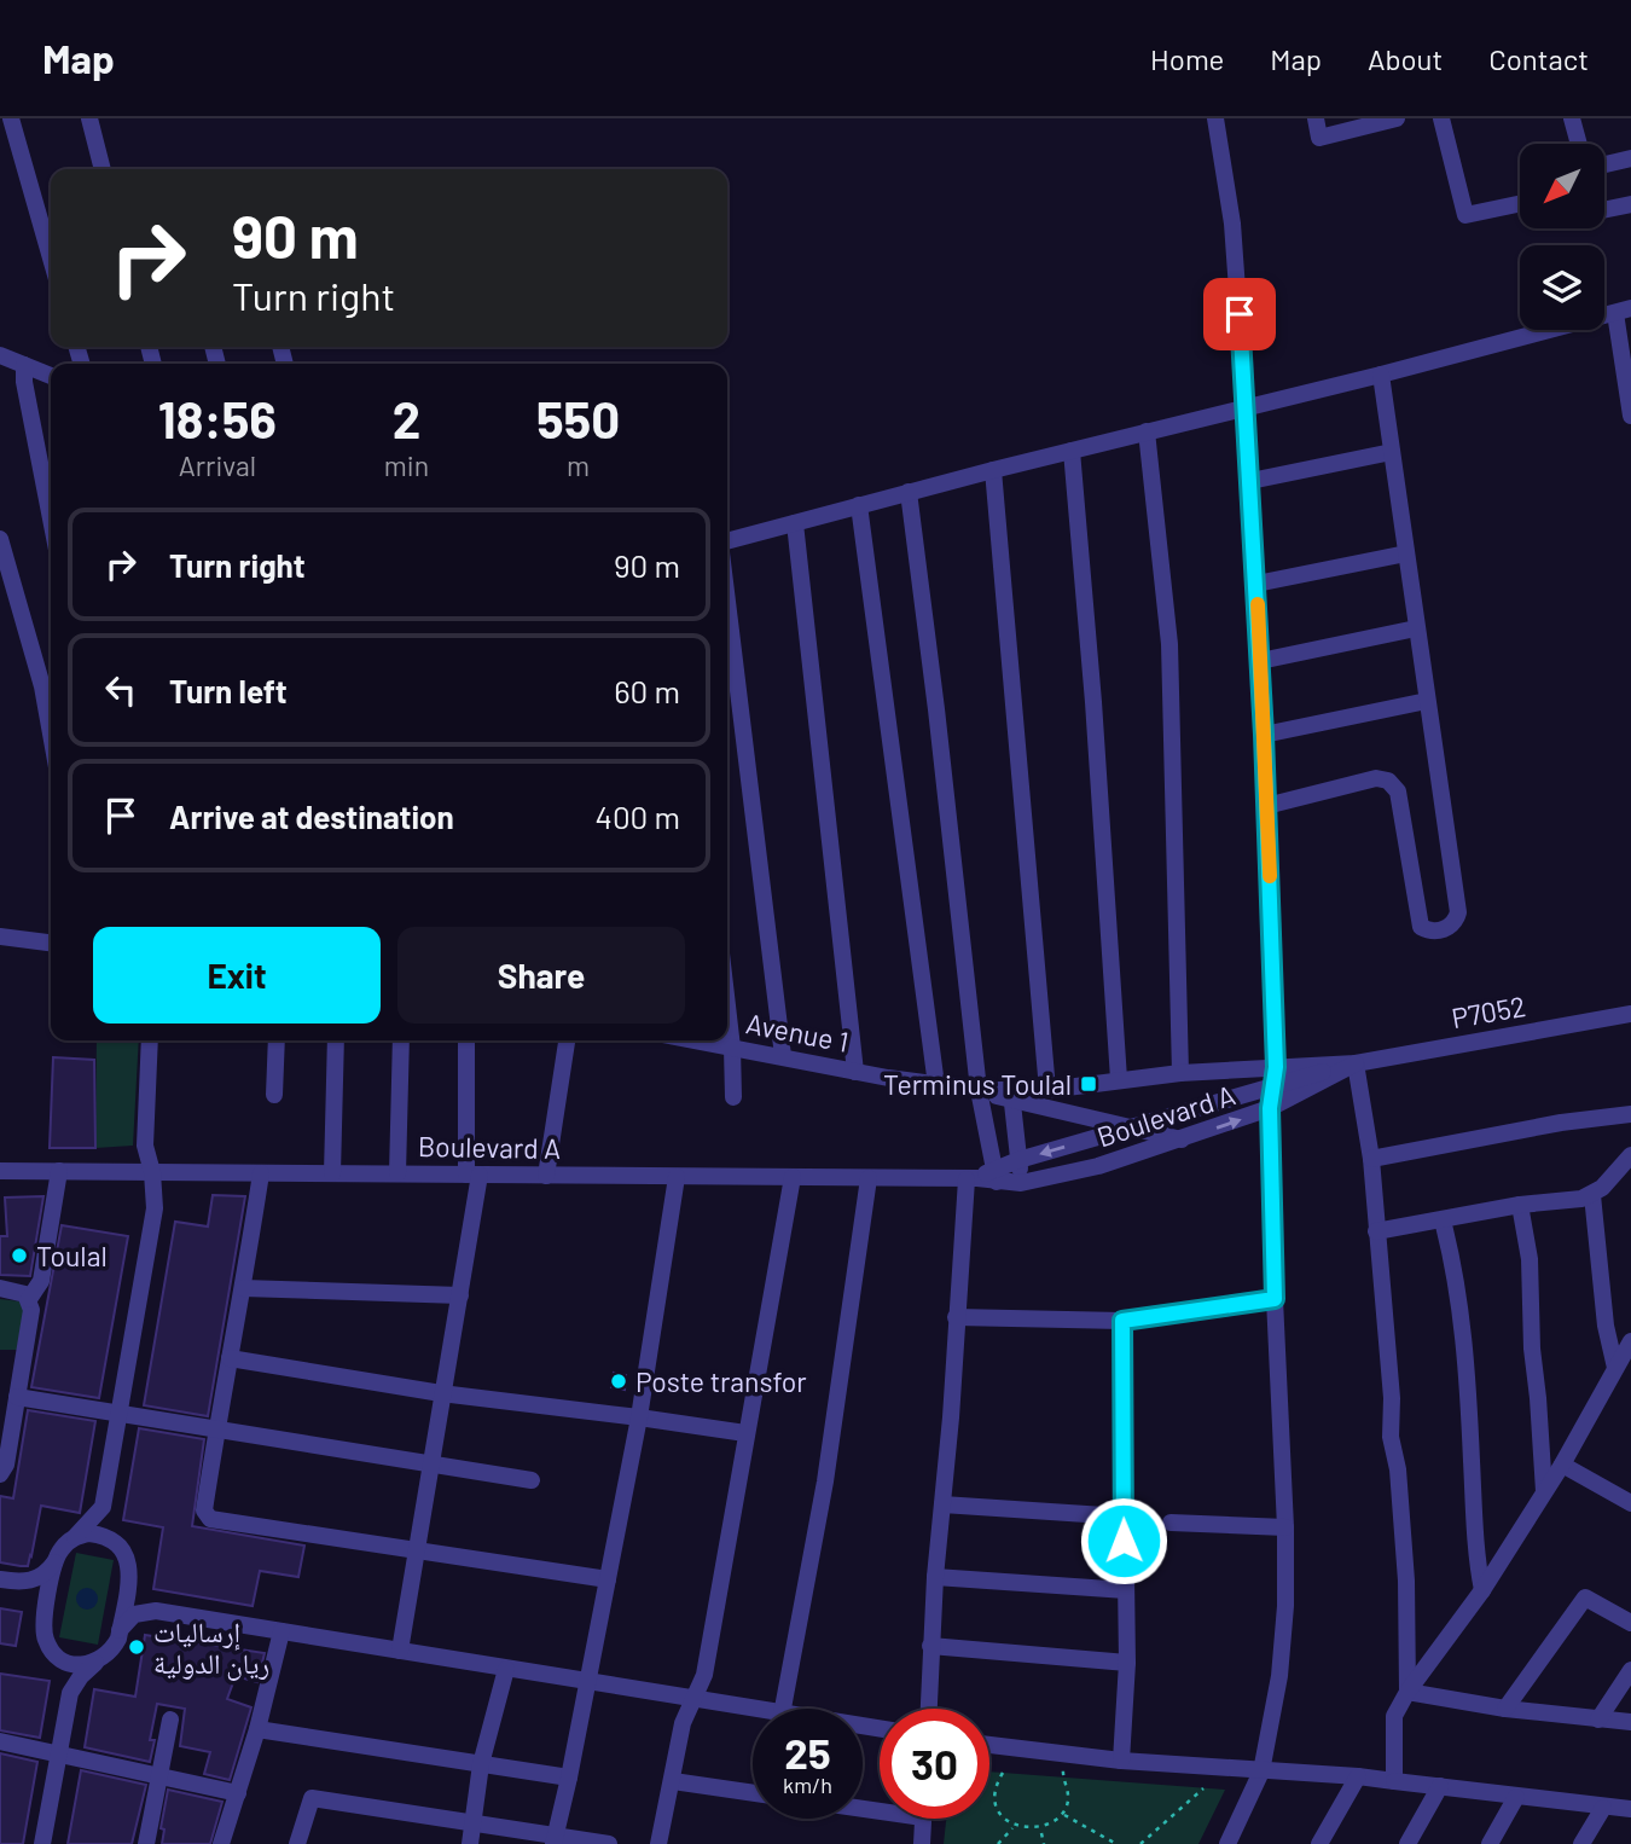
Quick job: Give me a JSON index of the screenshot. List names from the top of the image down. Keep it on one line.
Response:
{"streets":{"street":["P7052","Avenue 1","Boulevard A"]},"crossings":[["P7052","Boulevard A"]],"places":{"transit":["Terminus Toulal"],"other":["Toulal","Poste transfor","إرساليات ریان الدولية"]},"north":"bottom left","page":{"header":"Map","nav":["Home","Map","About","Contact"],"turn":["90 m","Turn right"],"eta":["18:56","Arrival","2","min","550","m"],"list":[{"name":"Turn right","value":"90 m"},{"name":"Turn left","value":"60 m"},{"name":"Arrive at destination","value":"400 m"}],"buttons":["Exit","Share"],"speed":"25 km/h","limit":"30"}}
